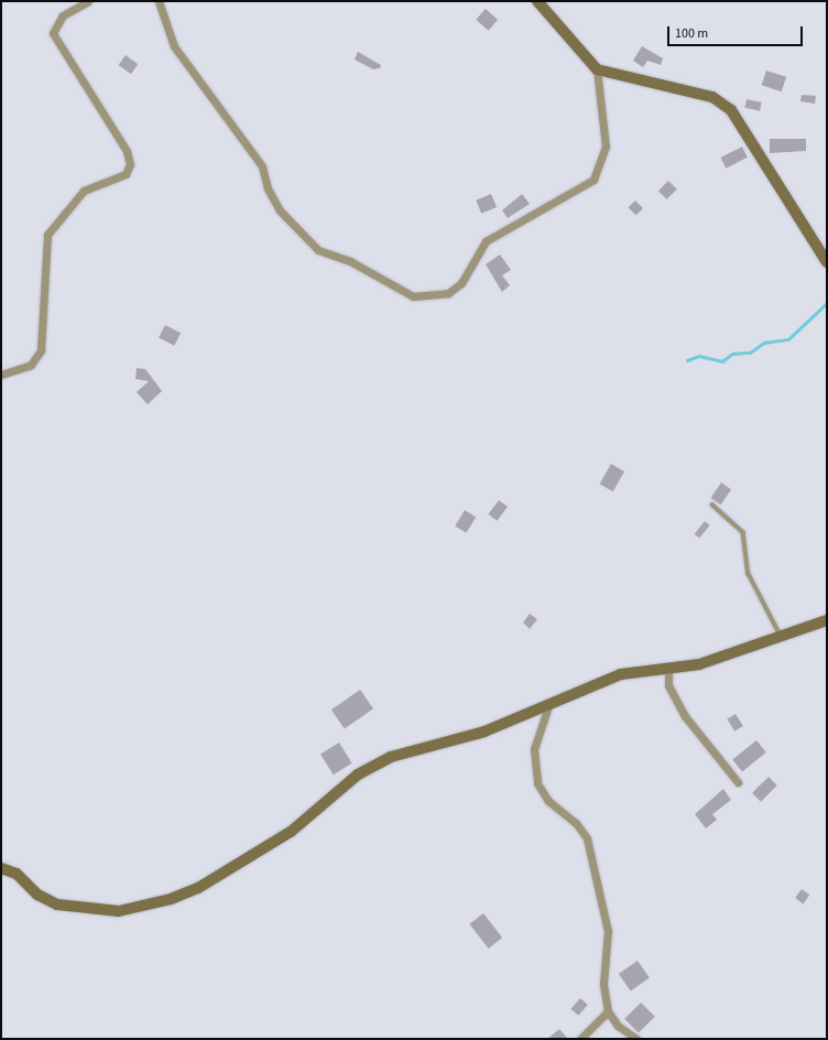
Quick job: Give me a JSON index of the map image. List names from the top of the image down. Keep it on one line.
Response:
{"scale_bar":"100 m"}
